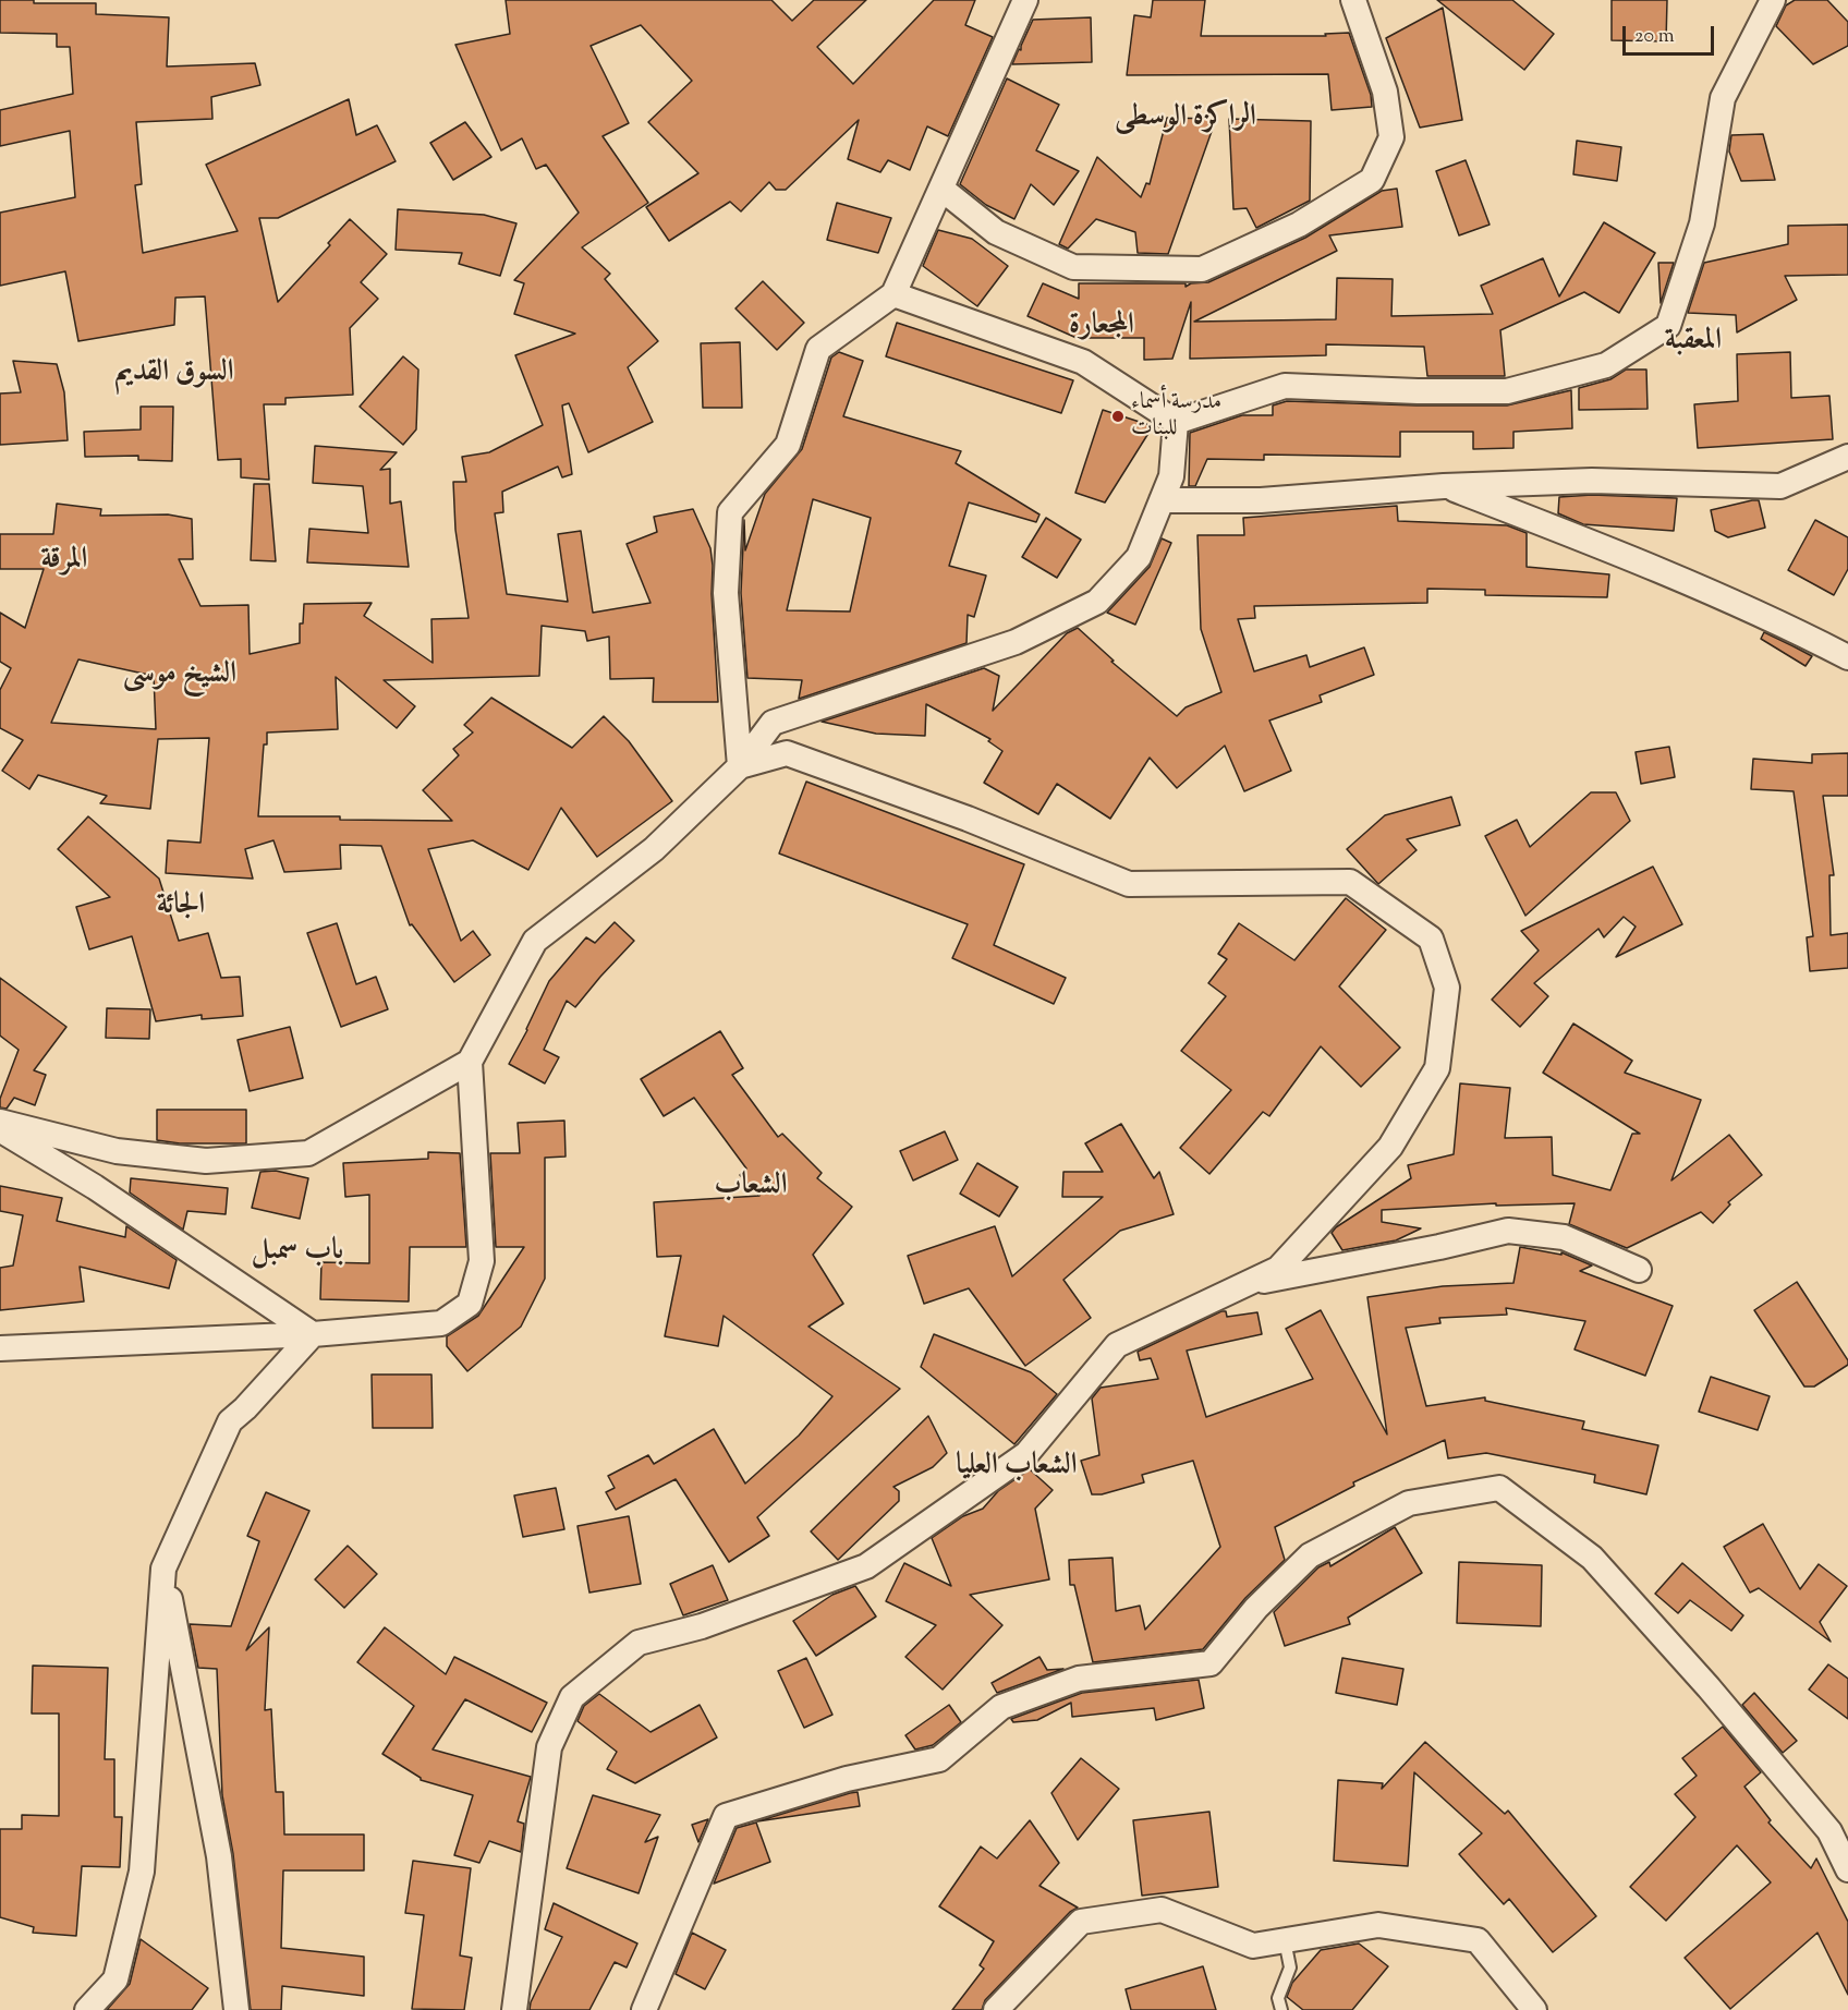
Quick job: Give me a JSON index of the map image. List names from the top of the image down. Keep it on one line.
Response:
{"districts":["الراكزة الوسطى","المجعارة","المعقبة","السوق القديم","المرقة","الشيخ موسى","الجائة","الشعاب","باب سمبل","الشعاب العليا"],"places":["مدرسة أسماء للبنات"],"scale_bar":"20 m"}
